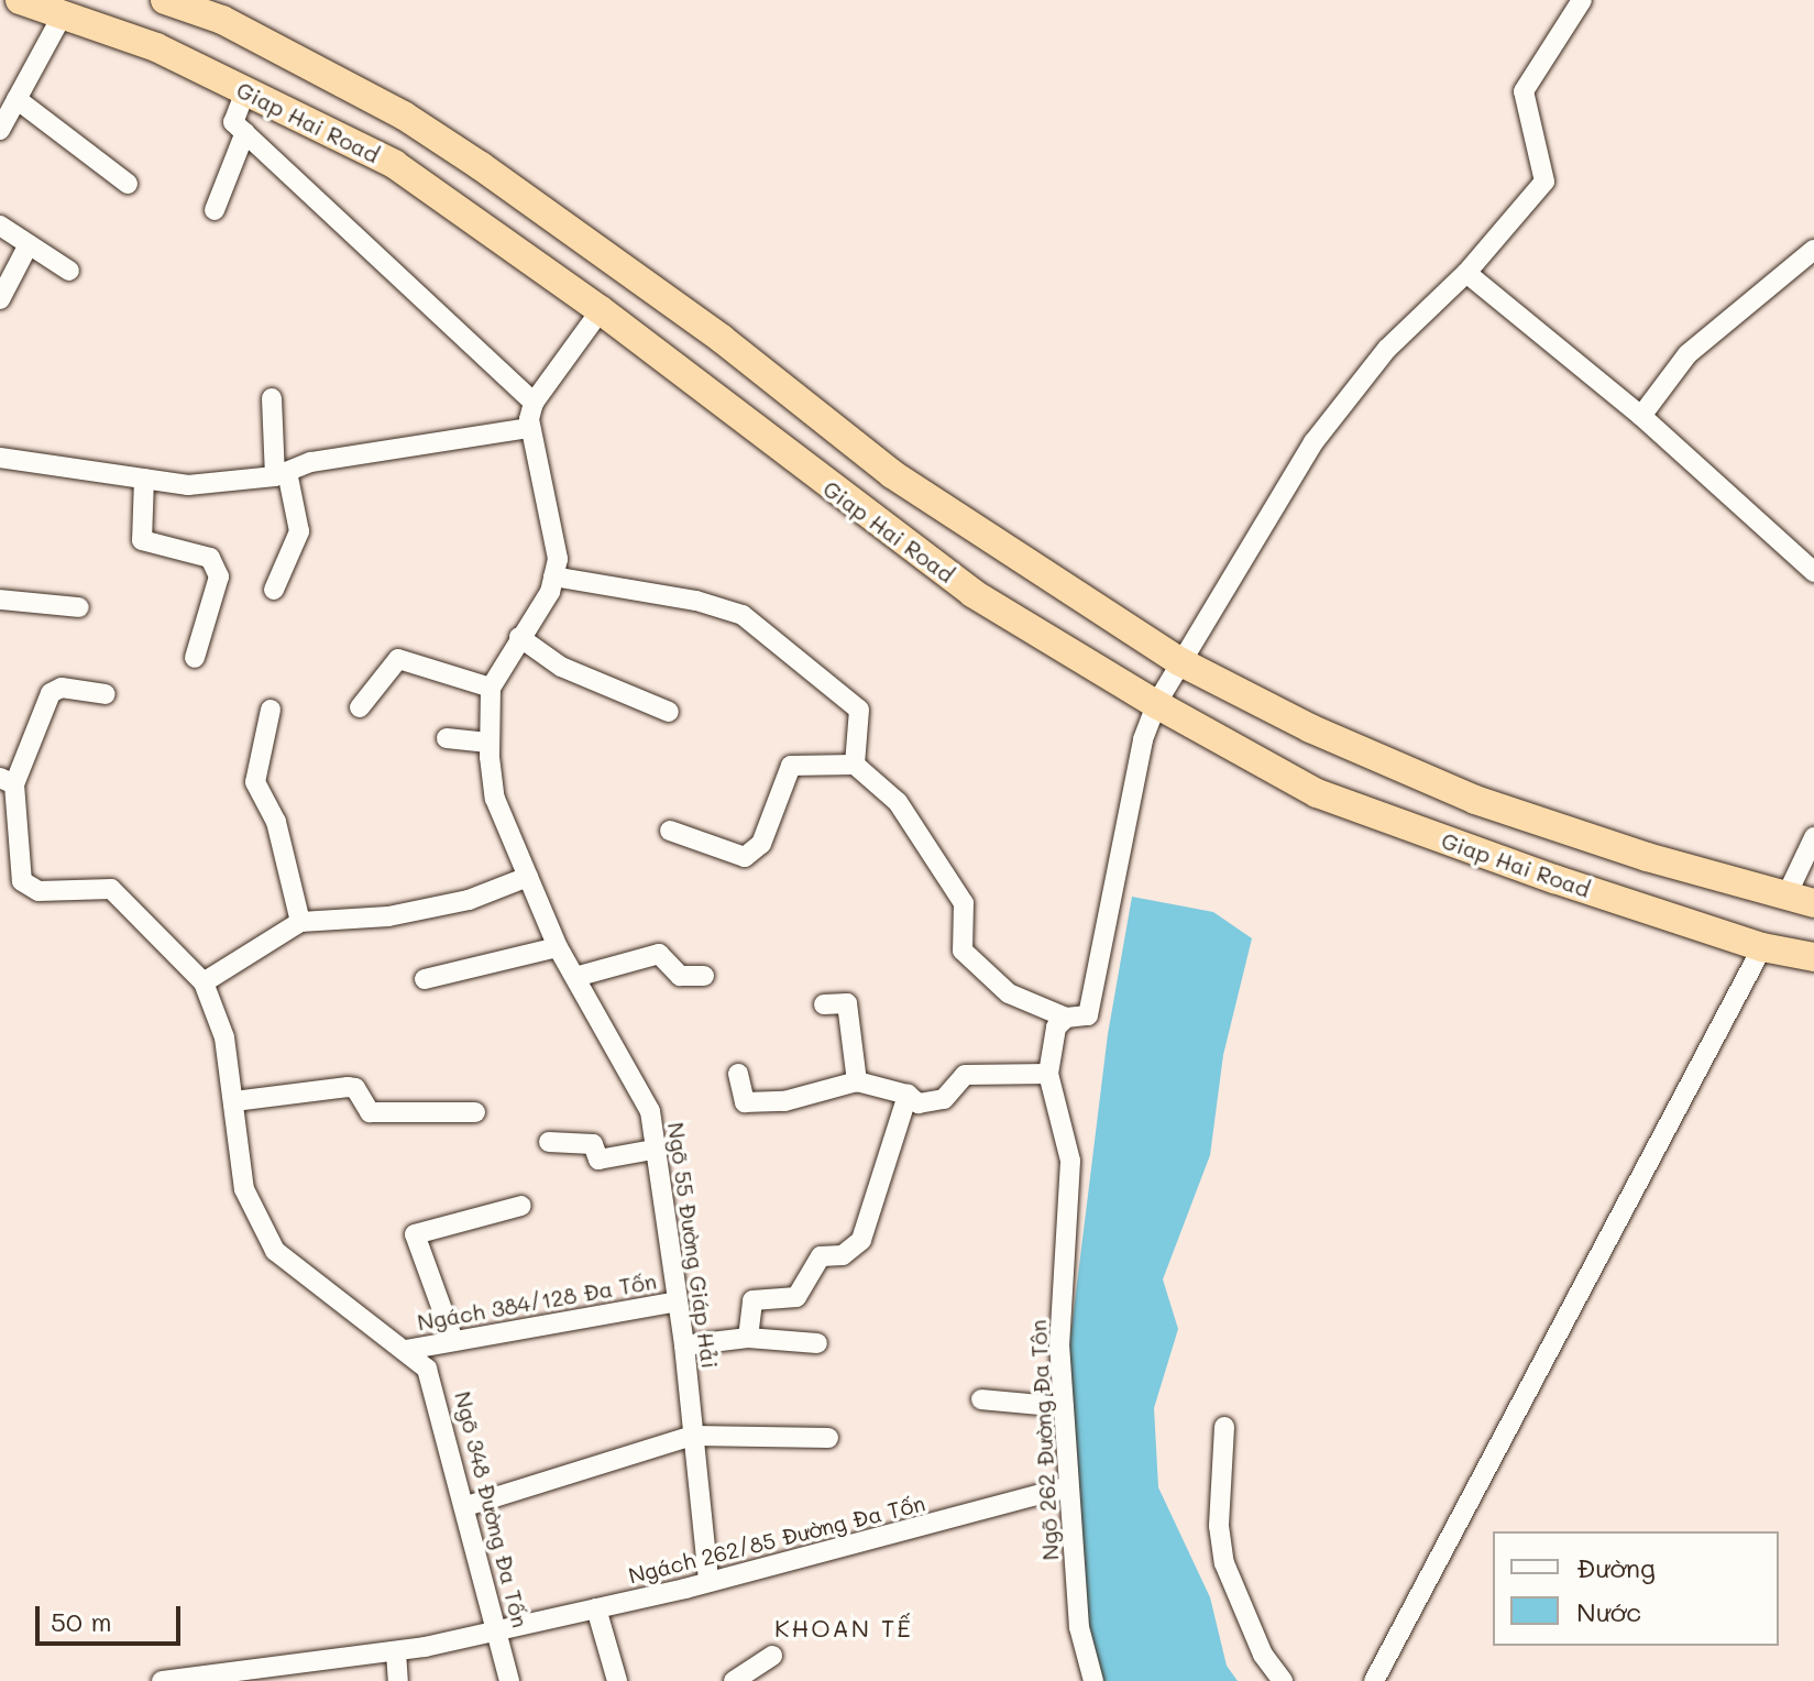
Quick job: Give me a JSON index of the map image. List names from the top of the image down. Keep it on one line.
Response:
{"streets":{"highway":["Giap Hai Road"],"street":["Ngõ 55 Đường Giáp Hải","Ngách 384/128 Đa Tốn","Ngõ 262 Đường Đa Tôn","Ngõ 348 Đường Đa Tốn","Ngách 262/85 Đường Đa Tốn"]},"crossings":[["Giap Hai Road","Ngõ 55 Đường Giáp Hải"],["Giap Hai Road","Ngõ 262 Đường Đa Tôn"],["Ngõ 55 Đường Giáp Hải","Ngách 384/128 Đa Tốn"],["Ngõ 55 Đường Giáp Hải","Ngách 262/85 Đường Đa Tốn"],["Ngách 384/128 Đa Tốn","Ngõ 348 Đường Đa Tốn"],["Ngõ 262 Đường Đa Tôn","Ngách 262/85 Đường Đa Tốn"],["Ngõ 348 Đường Đa Tốn","Ngách 262/85 Đường Đa Tốn"]],"districts":["KHOAN TẾ"],"legend":["Đường","Nước"],"scale_bar":"50 m"}
